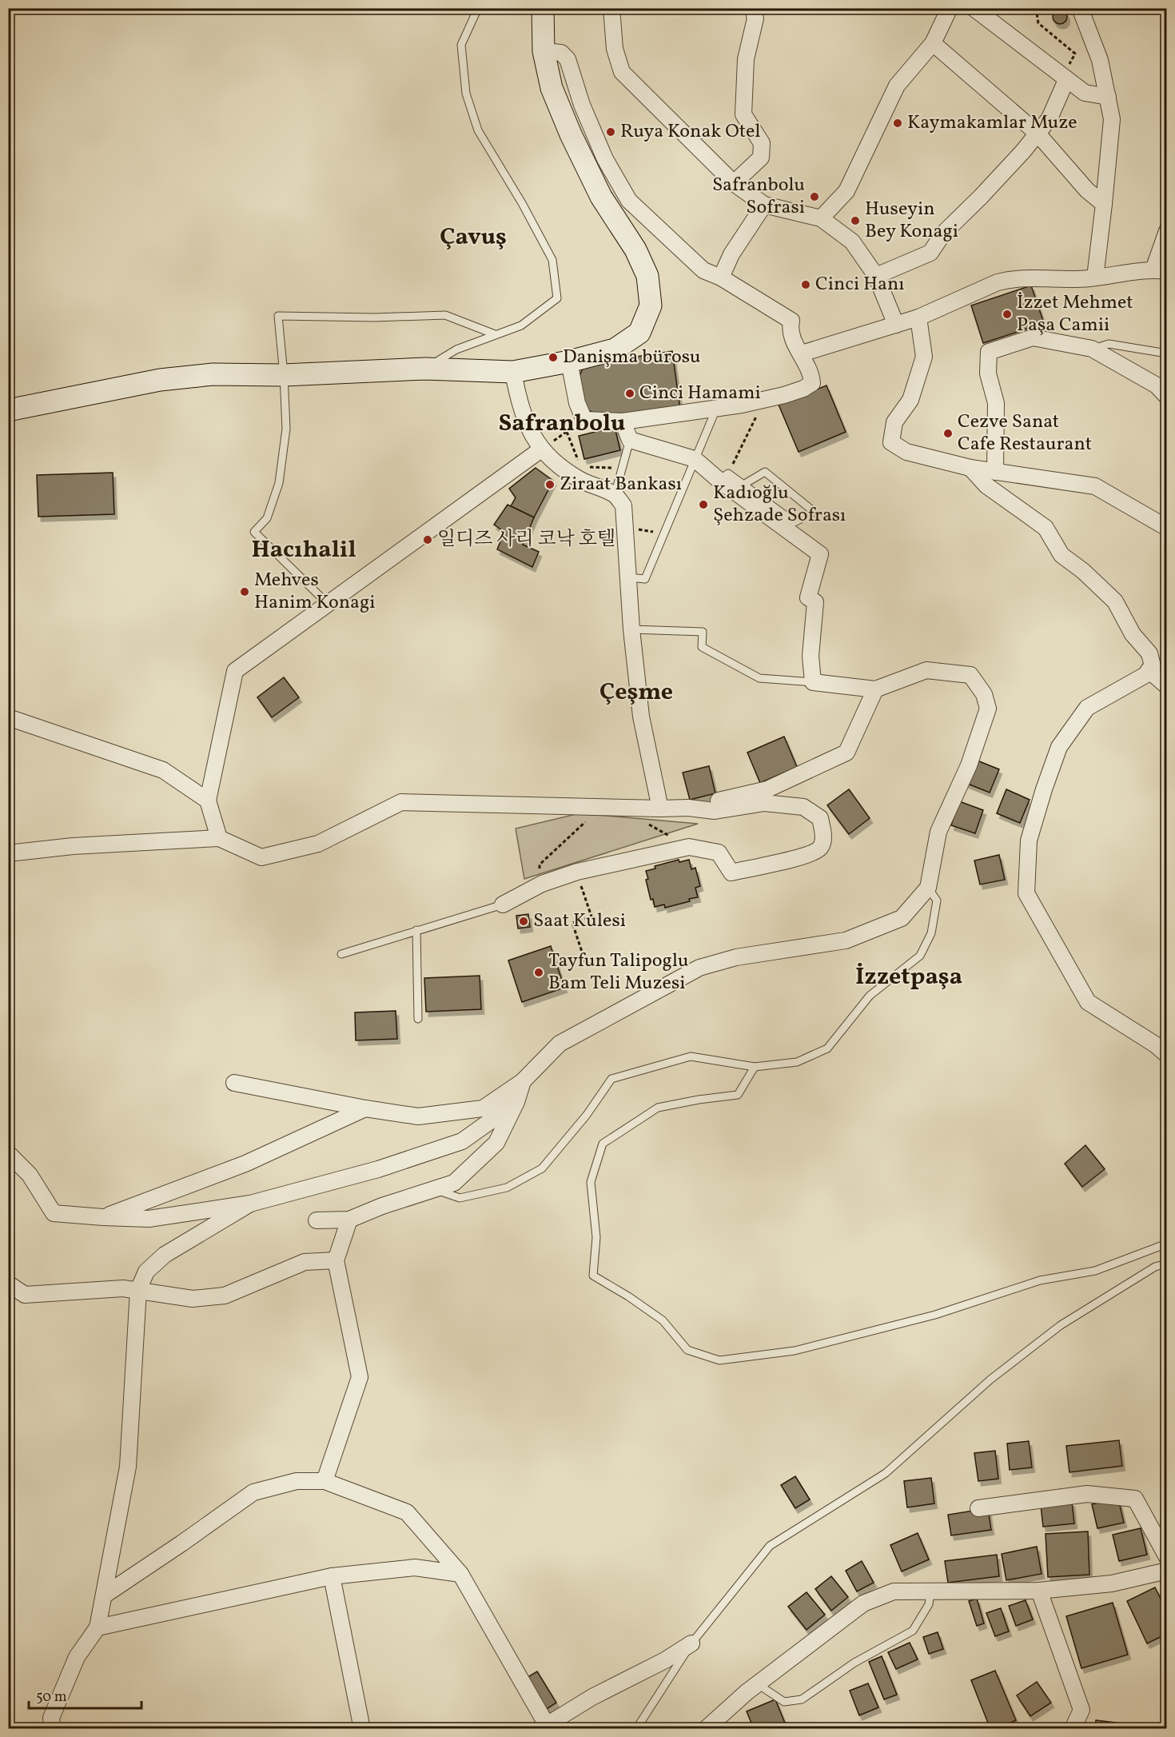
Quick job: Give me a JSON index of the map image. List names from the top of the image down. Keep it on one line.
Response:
{"districts":["Çavuş","Safranbolu","Hacıhalil","Çeşme","İzzetpaşa"],"places":["Kaymakamlar Muze","Ruya Konak Otel","Safranbolu Sofrasi","Huseyin Bey Konagi","Cinci Hanı","İzzet Mehmet Paşa Camii","Danişma bürosu","Cinci Hamami","Cezve Sanat Cafe Restaurant","Ziraat Bankası","Kadıoğlu Şehzade Sofrası","일디즈 사리 코낙 호텔","Mehves Hanim Konagi","Saat Kulesi","Tayfun Talipoglu Bam Teli Muzesi"],"scale_bar":"50 m"}
